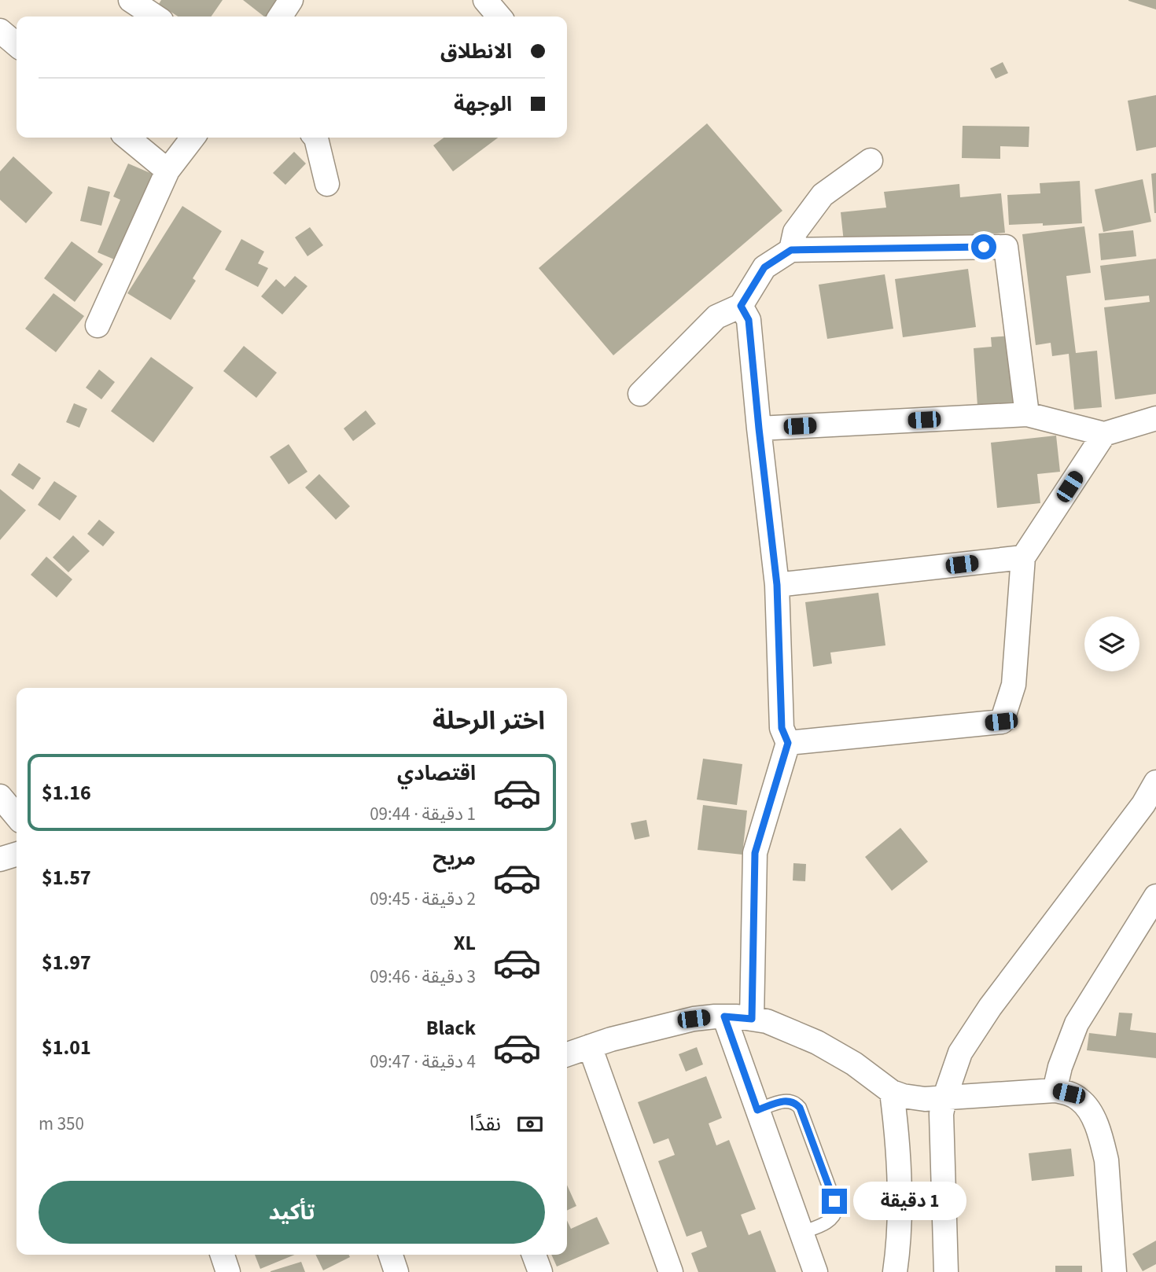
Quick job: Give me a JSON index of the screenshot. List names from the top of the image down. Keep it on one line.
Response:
{"page":{"banner":["الانطلاق","الوجهة"],"heading":"اختر الرحلة","list":[{"name":"اقتصادي","note":"1 دقيقة · 09:44","value":"$1.16"},{"name":"مريح","note":"2 دقيقة · 09:45","value":"$1.57"},{"name":"XL","note":"3 دقيقة · 09:46","value":"$1.97"},{"name":"Black","note":"4 دقيقة · 09:47","value":"$1.01"}],"pay":["نقدًا","350 m"],"buttons":"تأكيد","bubble":"1 دقيقة"}}
